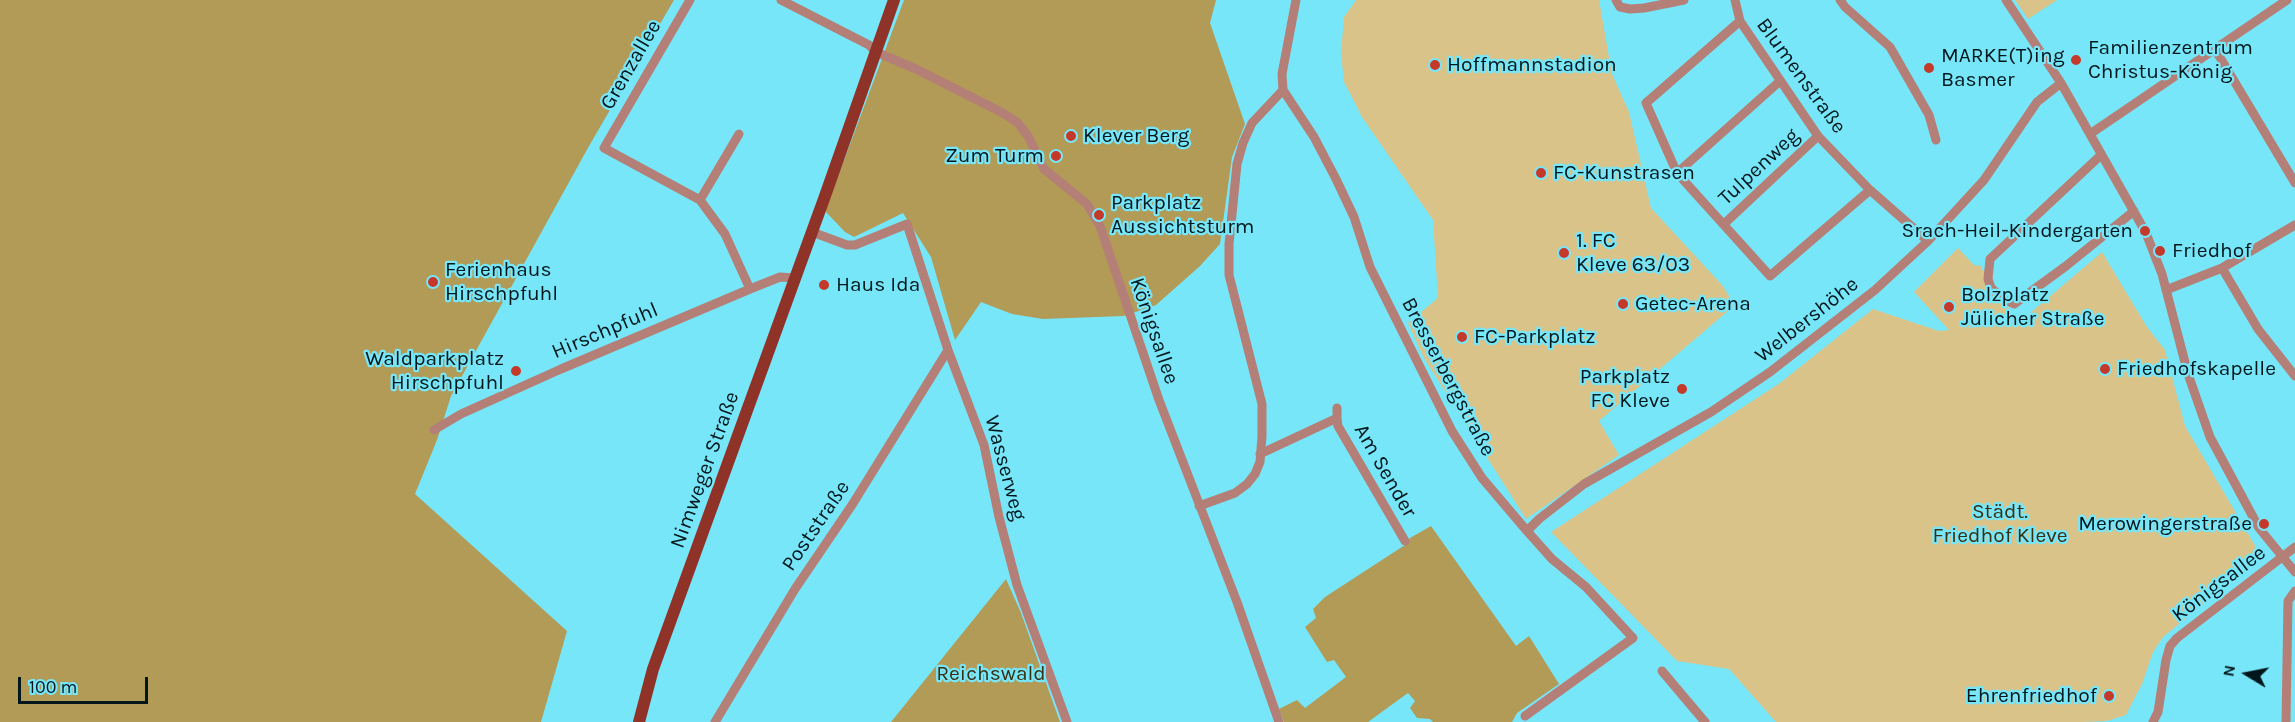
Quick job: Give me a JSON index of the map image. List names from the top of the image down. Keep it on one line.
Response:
{"streets":{"main road":["Nimweger Straße"],"street":["Grenzallee","Blumenstraße","Tulpenweg","Welbershöhe","Hirschpfuhl","Königsallee","Bresserbergstraße","Wasserweg","Am Sender","Poststraße"]},"crossings":[["Blumenstraße","Tulpenweg"],["Blumenstraße","Welbershöhe"],["Welbershöhe","Bresserbergstraße"],["Hirschpfuhl","Nimweger Straße"],["Königsallee","Nimweger Straße"],["Wasserweg","Nimweger Straße"],["Wasserweg","Poststraße"]],"parks":["Städt. Friedhof Kleve","Reichswald"],"places":["Familienzentrum Christus-König","Hoffmannstadion","MARKE(T)ing Basmer","Klever Berg","Zum Turm","FC-Kunstrasen","Parkplatz Aussichtsturm","Srach-Heil-Kindergarten","Friedhof","1. FC Kleve 63/03","Ferienhaus Hirschpfuhl","Haus Ida","Getec-Arena","Bolzplatz Jülicher Straße","FC-Parkplatz","Friedhofskapelle","Waldparkplatz Hirschpfuhl","Parkplatz FC Kleve","Merowingerstraße","Ehrenfriedhof"],"scale_bar":"100 m","north":"left"}
